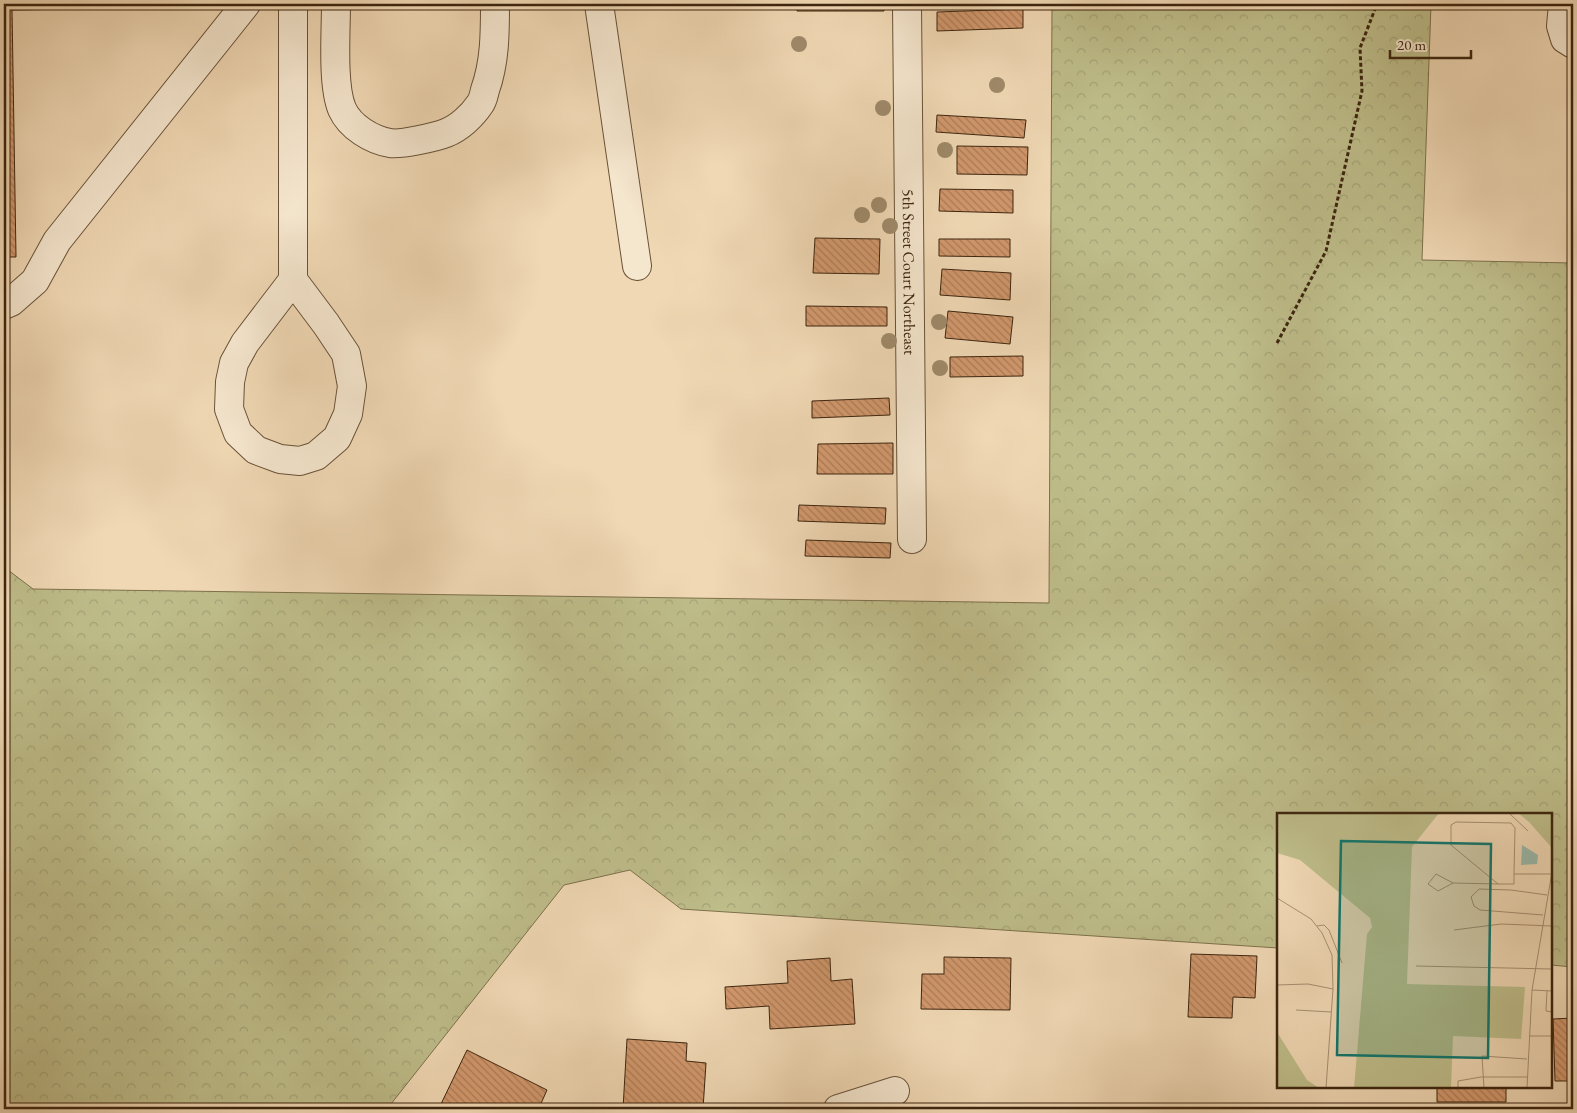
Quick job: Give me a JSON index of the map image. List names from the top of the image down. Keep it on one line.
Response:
{"streets":{"street":["5th Street Court Northeast"]},"scale_bar":"20 m"}
